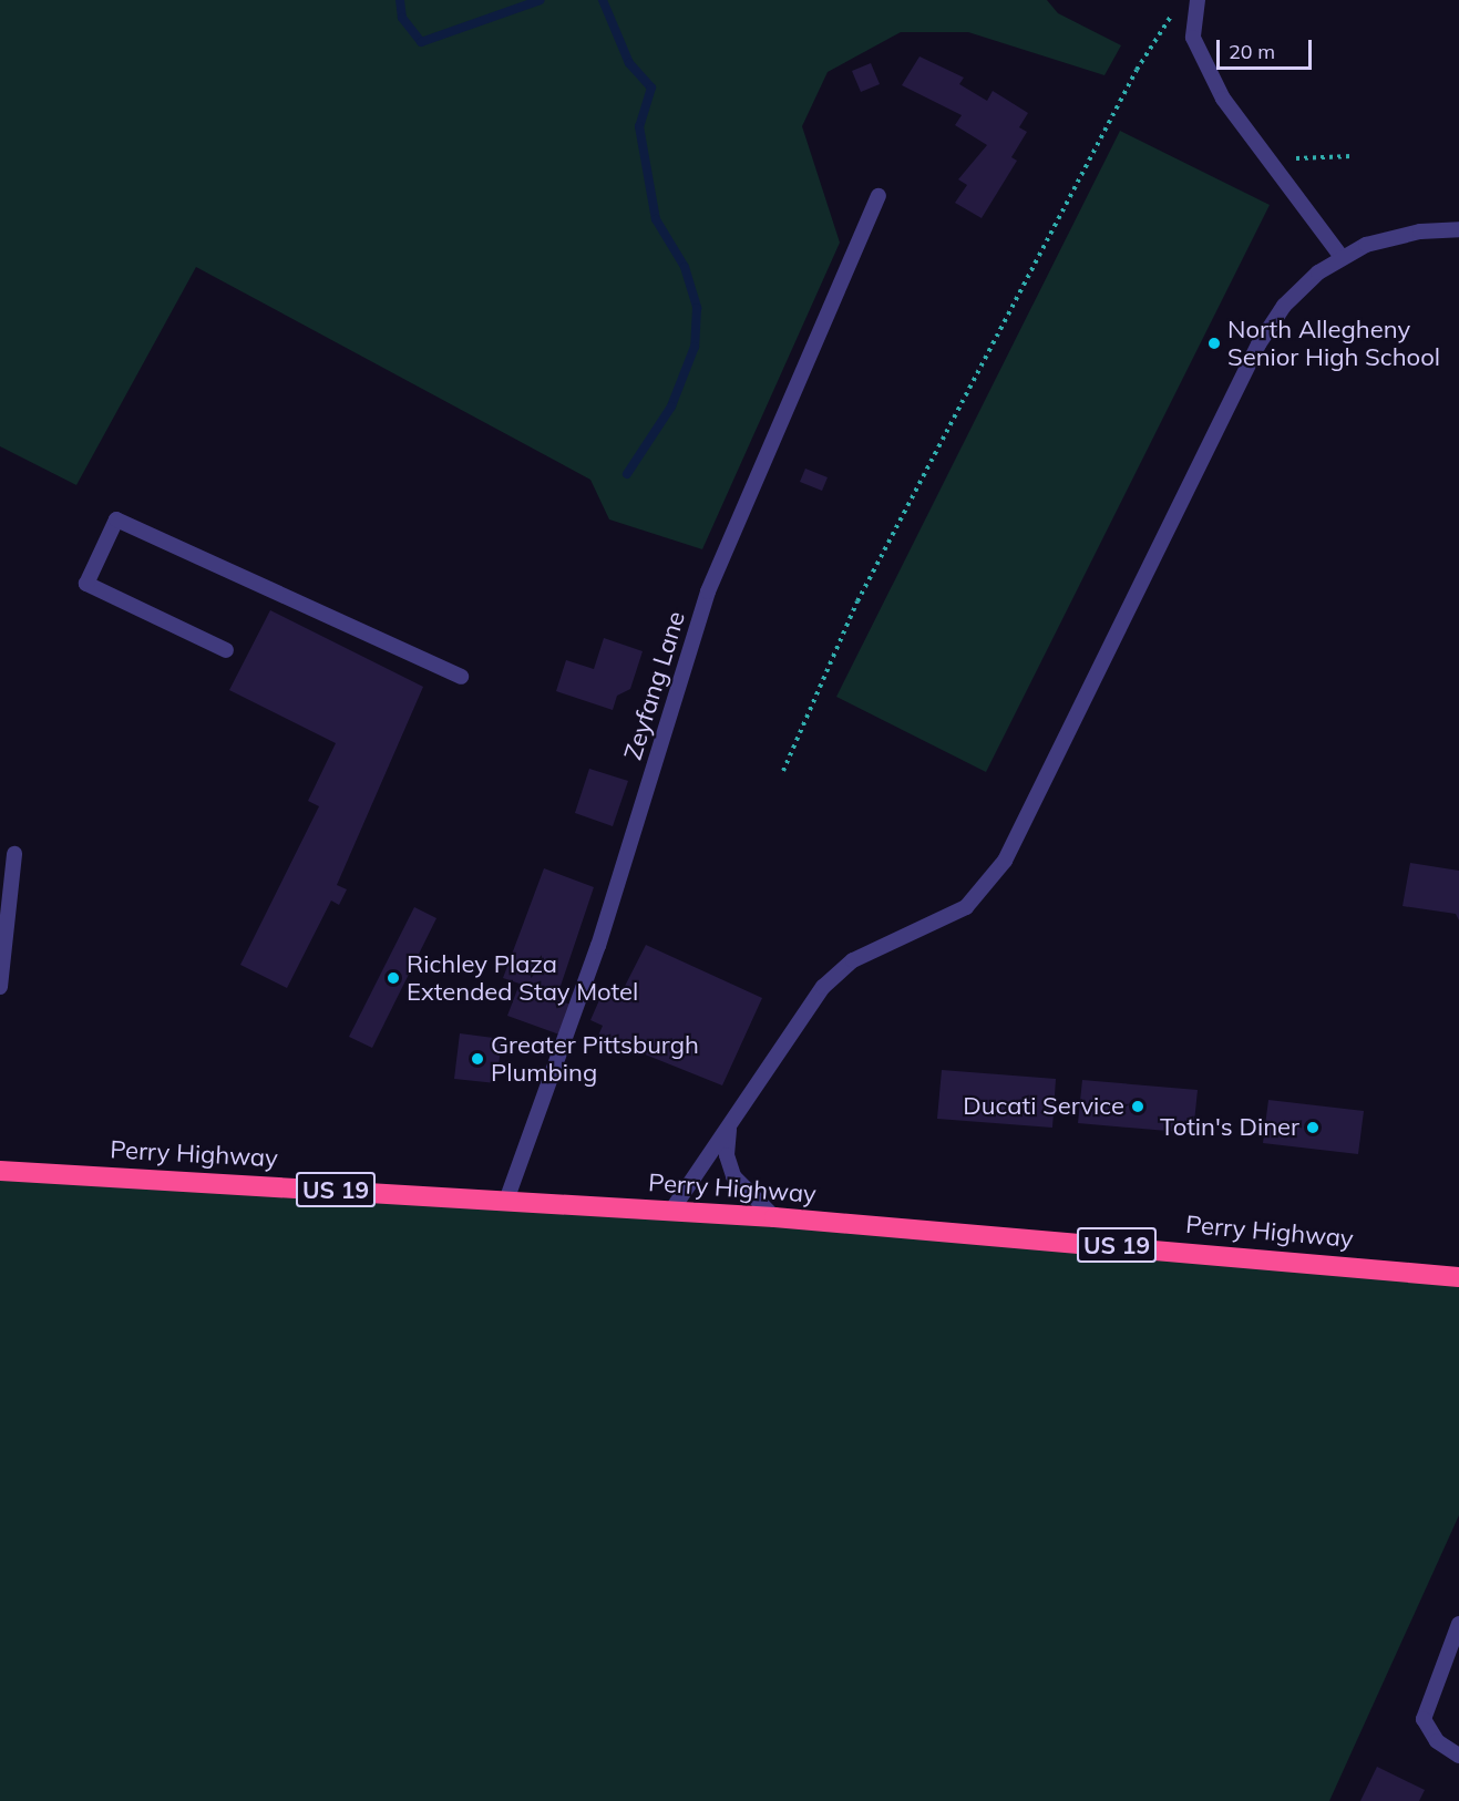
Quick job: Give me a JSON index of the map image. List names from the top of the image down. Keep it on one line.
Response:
{"streets":{"highway":["Perry Highway","US 19"],"lane":["Zeyfang Lane"]},"crossings":[["Zeyfang Lane","Perry Highway"]],"places":["North Allegheny Senior High School","Richley Plaza Extended Stay Motel","Greater Pittsburgh Plumbing","Ducati Service","Totin's Diner"],"scale_bar":"20 m"}
